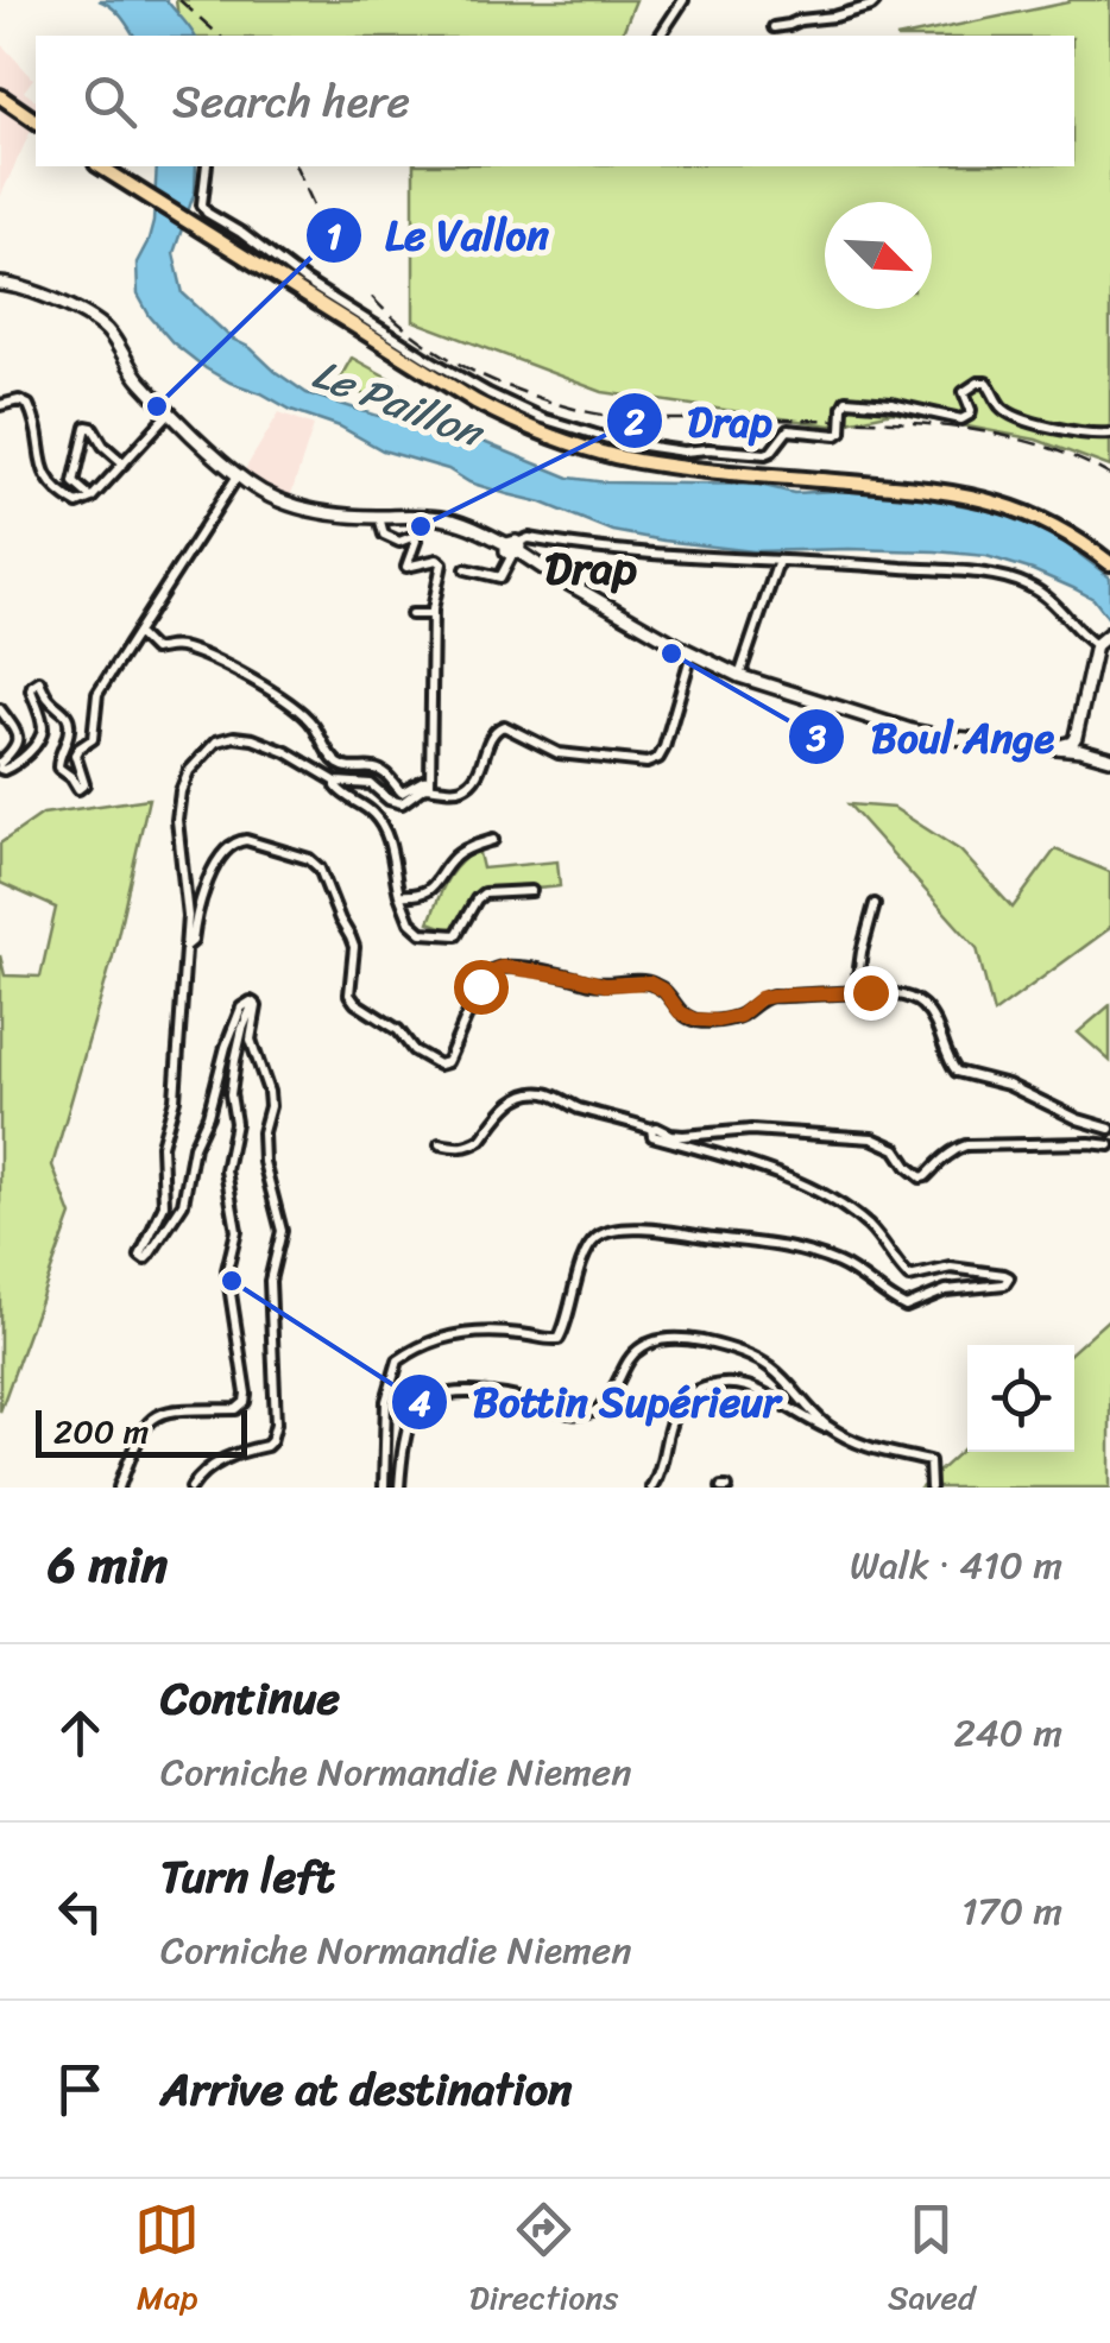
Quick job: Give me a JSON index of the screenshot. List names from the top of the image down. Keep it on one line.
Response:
{"districts":["Drap"],"water":["Le Paillon"],"places":["Le Vallon","Drap","Boul Ange","Bottin Supérieur"],"scale_bar":"200 m","north":"bottom right","page":{"search":"Search here","scale":"200 m","heading":["6 min","Walk · 410 m"],"list":[["Continue","Corniche Normandie Niemen","240 m"],["Turn left","Corniche Normandie Niemen","170 m"],"Arrive at destination"],"nav":["Map","Directions","Saved"]}}
